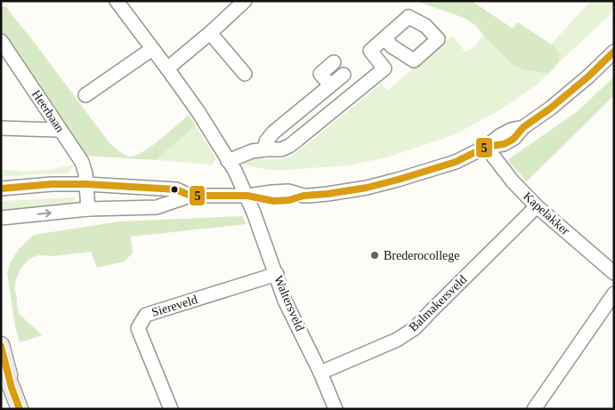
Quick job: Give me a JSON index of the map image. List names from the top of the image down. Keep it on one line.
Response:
{"streets":{"street":["Heerbaan","Kapelakker","Waltersveld","Balmakersveld","Siereveld"]},"crossings":[["Kapelakker","Balmakersveld"],["Waltersveld","Balmakersveld"],["Waltersveld","Siereveld"]],"places":["Brederocollege"],"lines":["transit line 5"]}
